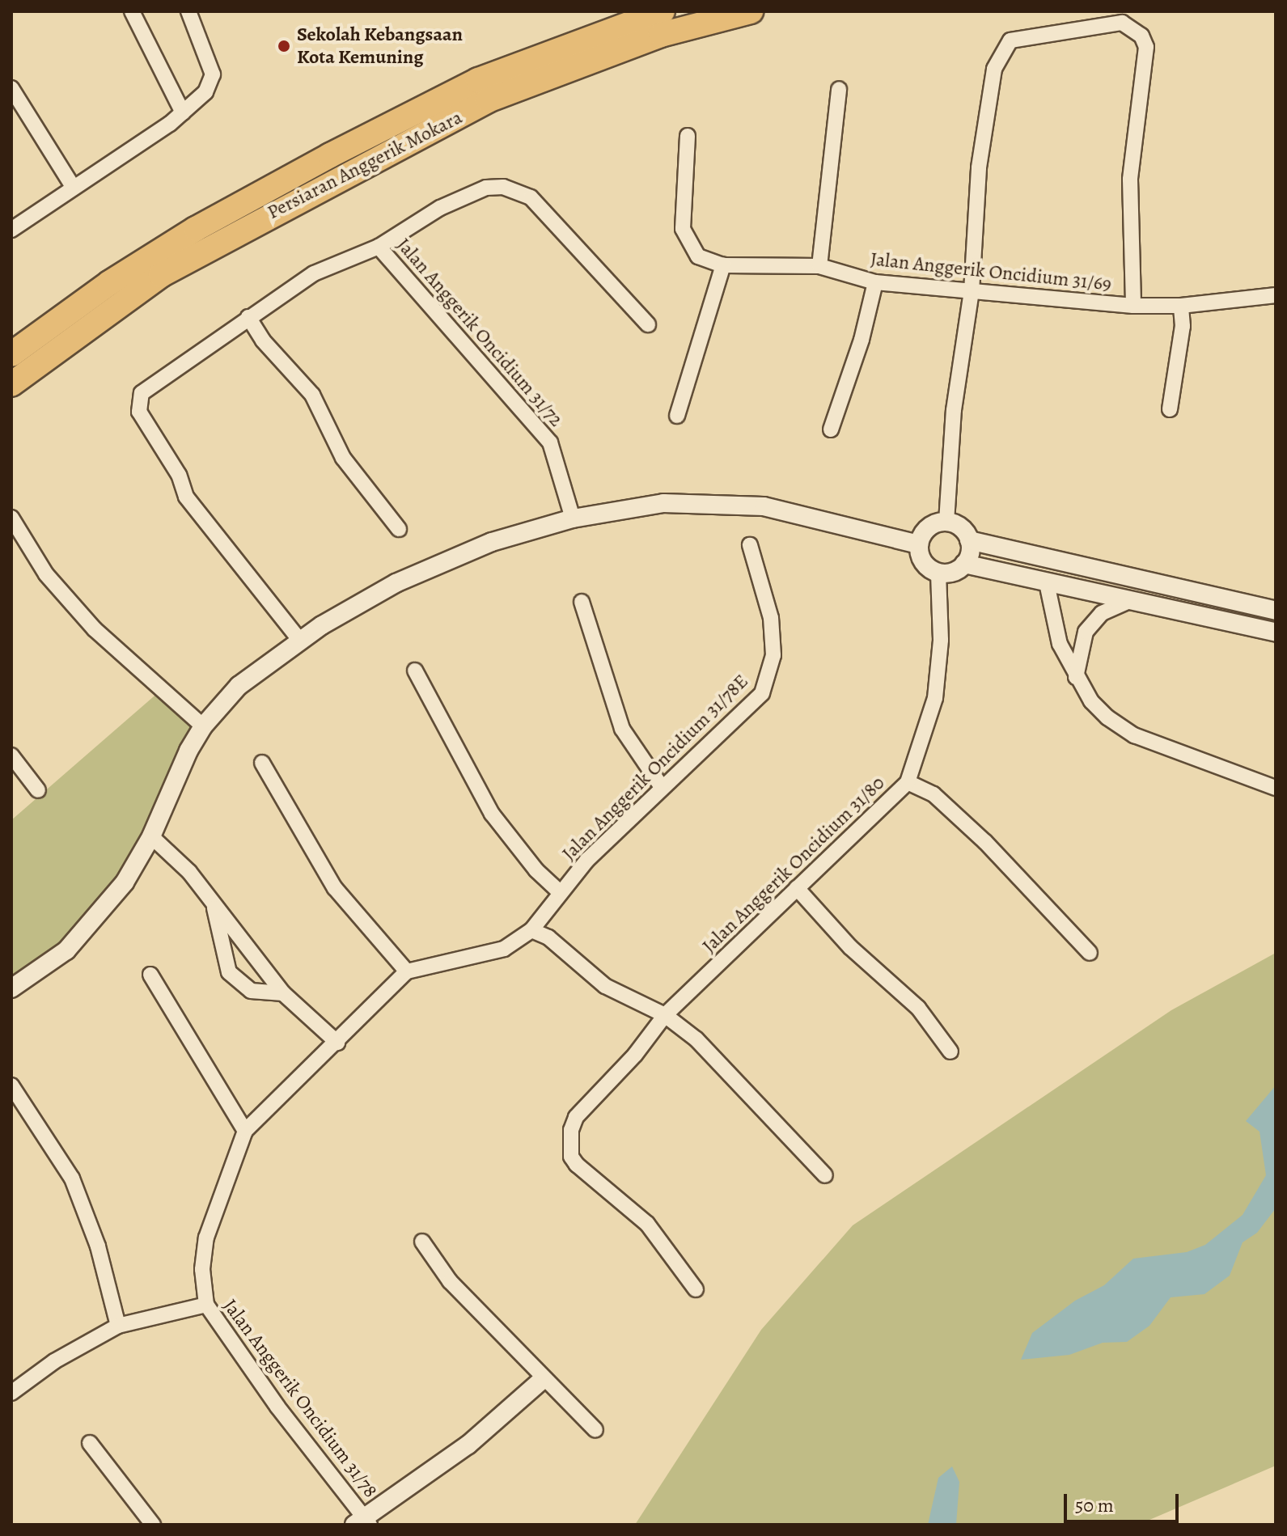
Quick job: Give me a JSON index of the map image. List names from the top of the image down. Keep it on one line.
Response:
{"streets":{"main road":["Persiaran Anggerik Mokara"],"street":["Jalan Anggerik Oncidium 31/69","Jalan Anggerik Oncidium 31/72","Jalan Anggerik Oncidium 31/78E","Jalan Anggerik Oncidium 31/80","Jalan Anggerik Oncidium 31/78"]},"places":["Sekolah Kebangsaan Kota Kemuning"],"scale_bar":"50 m"}
